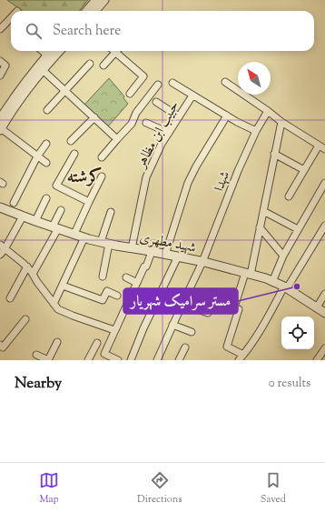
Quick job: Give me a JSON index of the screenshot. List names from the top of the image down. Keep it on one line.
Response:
{"streets":{"street":["حبیب ابن مظاهر","شهدا","شهید مطهری"]},"crossings":[["حبیب ابن مظاهر","شهید مطهری"],["شهدا","شهید مطهری"]],"districts":["کرشته"],"places":["مستر سرامیک شهریار"],"north":"top left","page":{"search":"Search here","heading":["Nearby","0 results"],"nav":["Map","Directions","Saved"]}}
